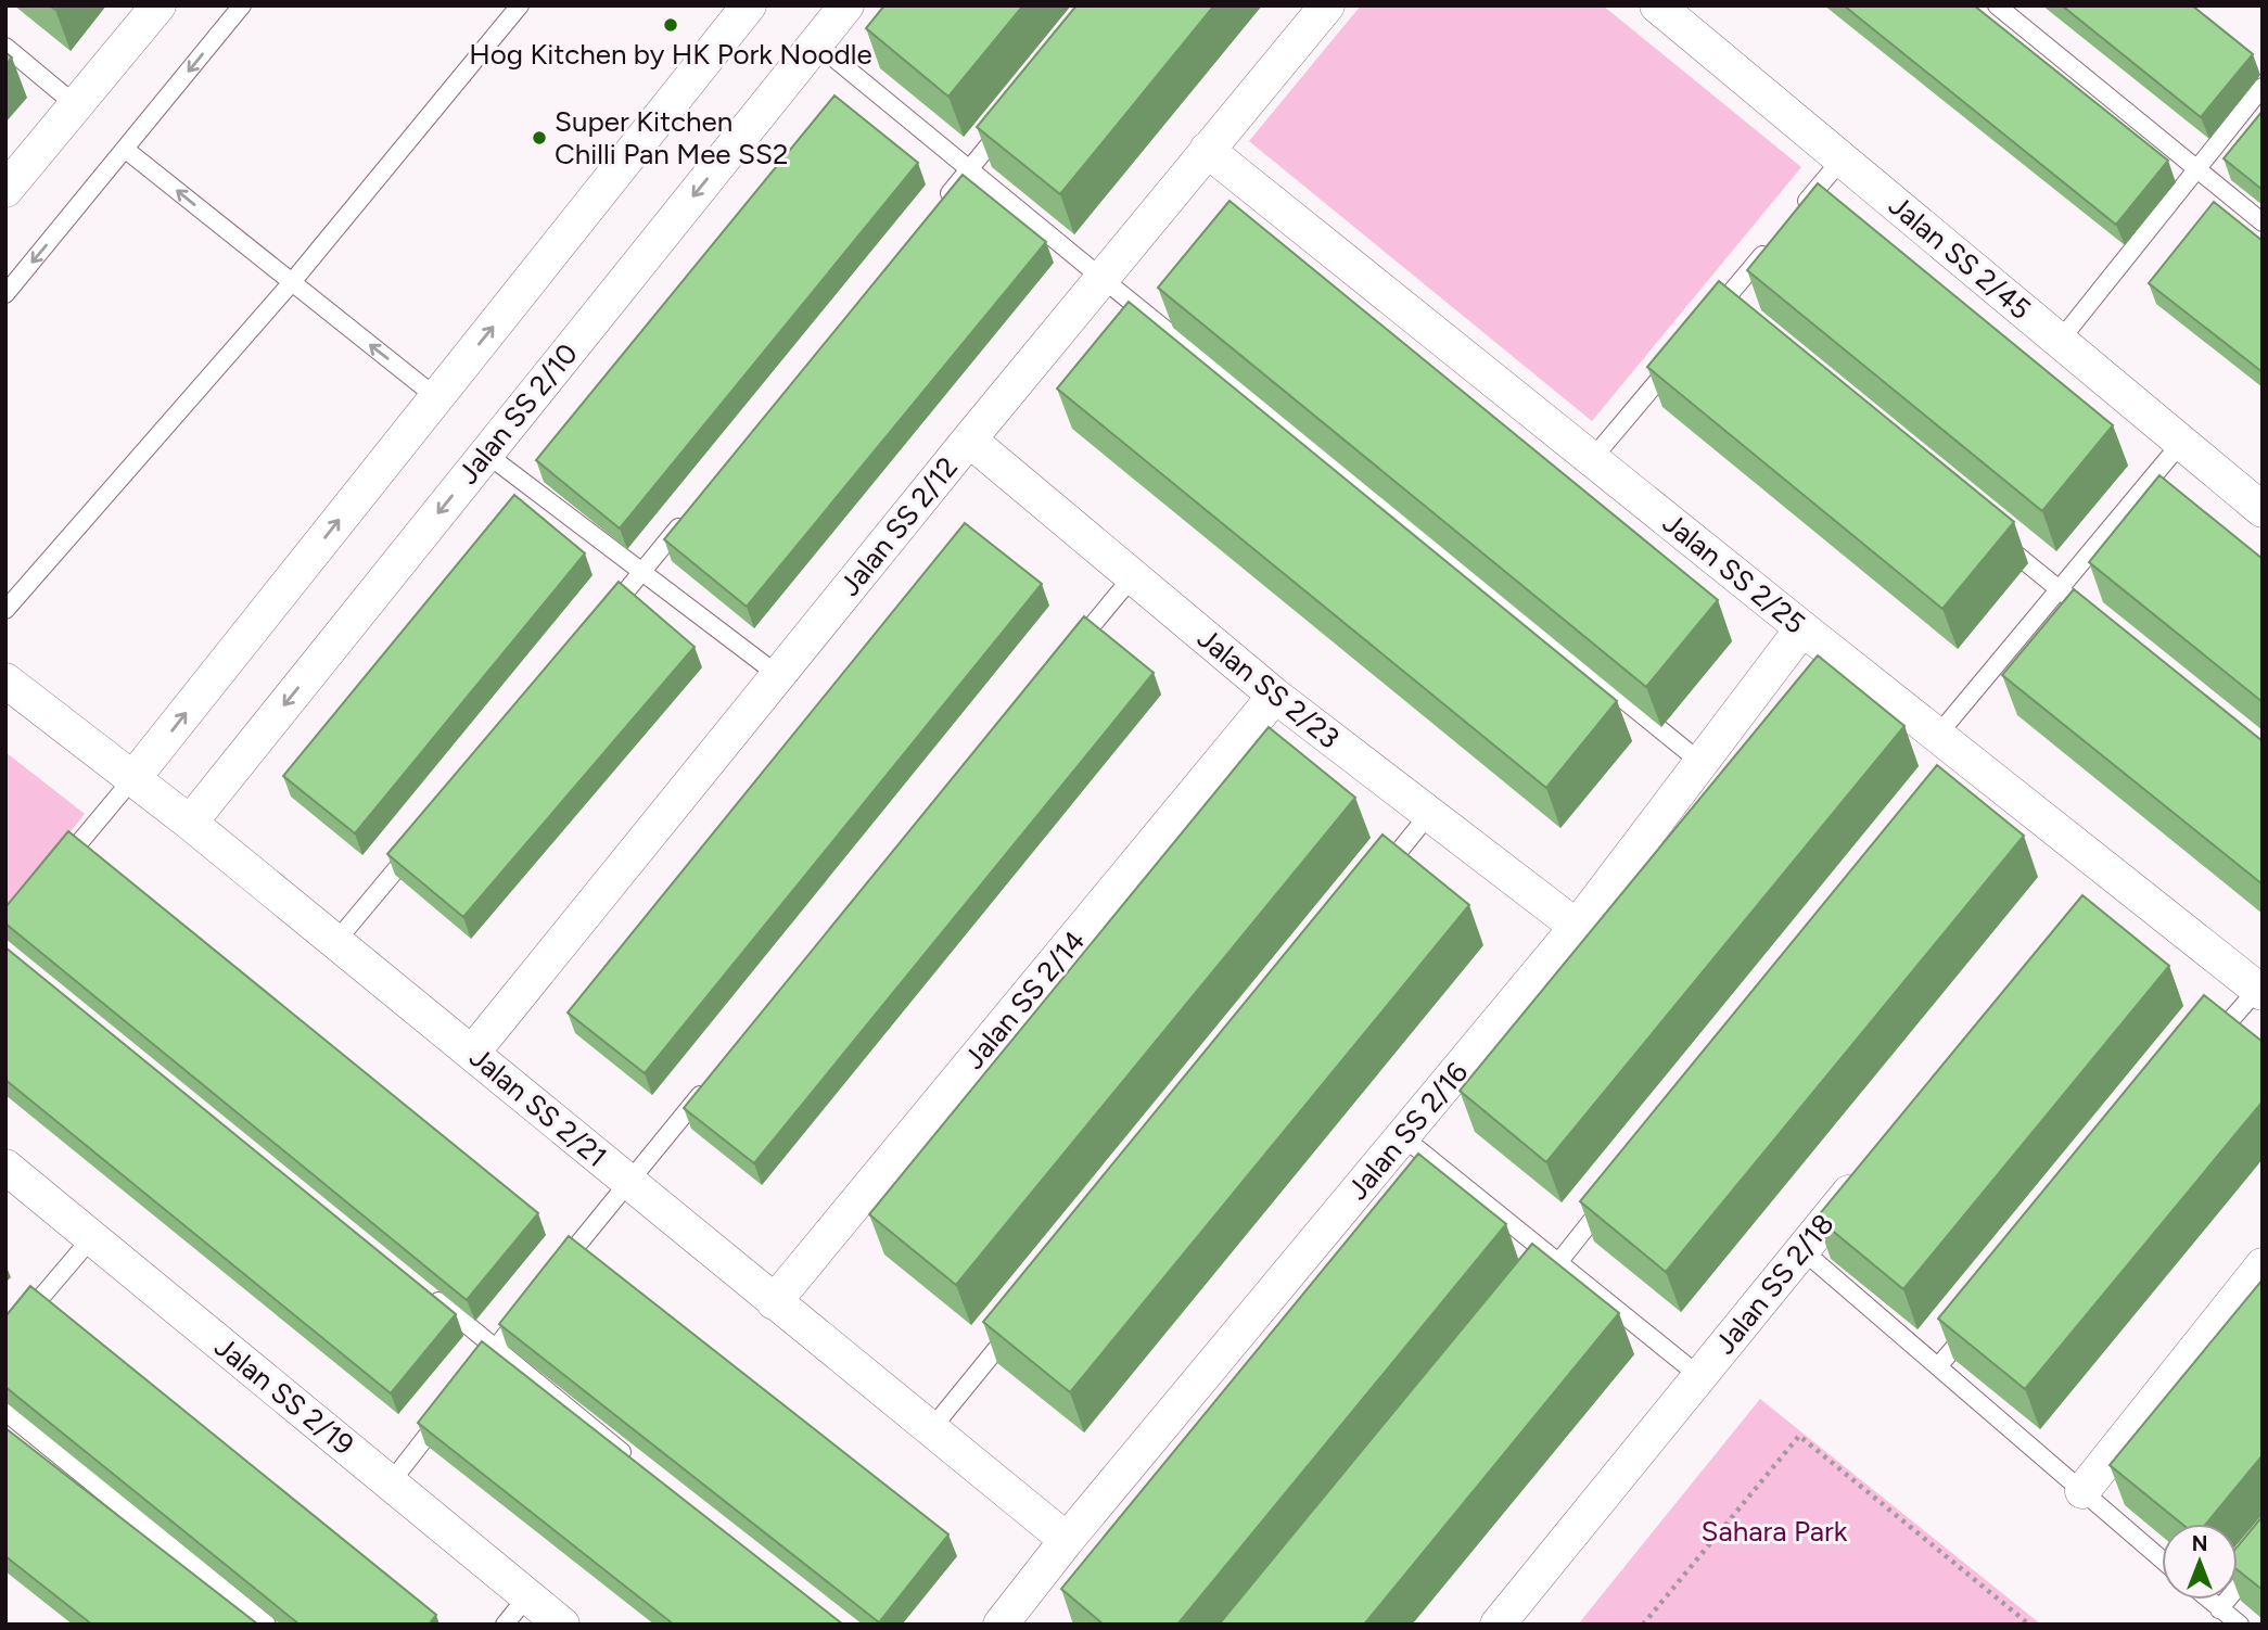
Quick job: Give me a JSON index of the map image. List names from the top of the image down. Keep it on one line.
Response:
{"streets":{"street":["Jalan SS 2/45","Jalan SS 2/10","Jalan SS 2/12","Jalan SS 2/25","Jalan SS 2/23","Jalan SS 2/14","Jalan SS 2/21","Jalan SS 2/16","Jalan SS 2/18","Jalan SS 2/19"]},"crossings":[["Jalan SS 2/10","Jalan SS 2/21"],["Jalan SS 2/12","Jalan SS 2/25"],["Jalan SS 2/12","Jalan SS 2/23"],["Jalan SS 2/12","Jalan SS 2/21"],["Jalan SS 2/25","Jalan SS 2/16"],["Jalan SS 2/23","Jalan SS 2/14"],["Jalan SS 2/23","Jalan SS 2/16"],["Jalan SS 2/14","Jalan SS 2/21"],["Jalan SS 2/21","Jalan SS 2/16"]],"parks":["Sahara Park"],"places":["Hog Kitchen by HK Pork Noodle","Super Kitchen Chilli Pan Mee SS2"],"north":"top"}
